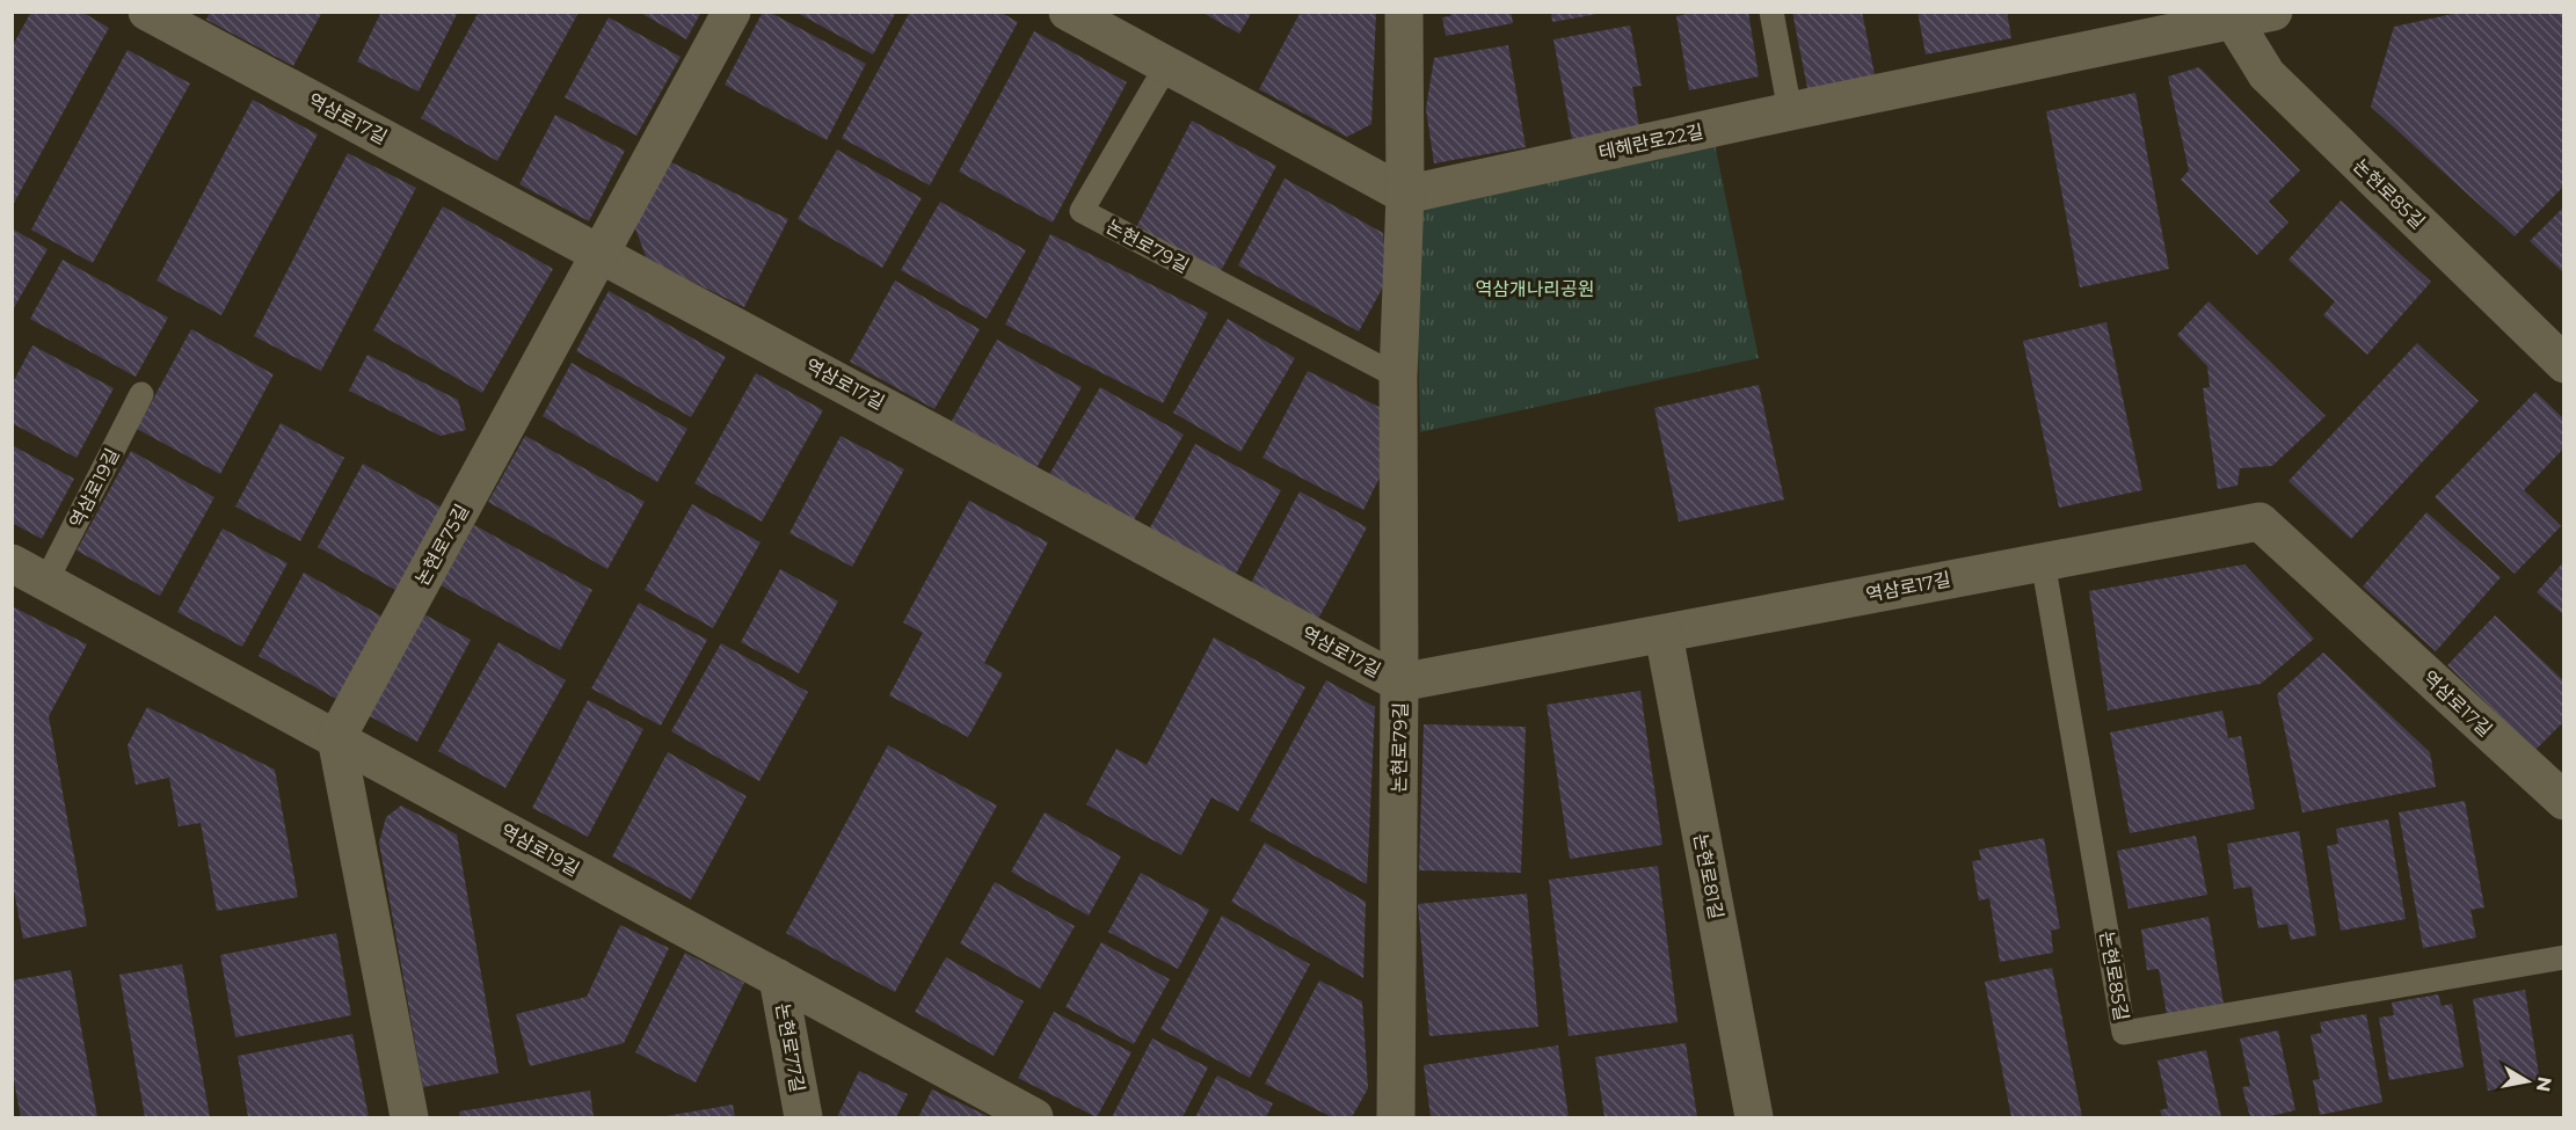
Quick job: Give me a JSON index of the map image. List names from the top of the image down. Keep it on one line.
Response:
{"streets":{"street":["역삼로17길","테헤란로22길","논현로85길","논현로79길","역삼로19길","논현로75길","논현로81길","논현로77길"]},"crossings":[["역삼로17길","논현로85길"],["역삼로17길","논현로79길"],["역삼로17길","논현로75길"],["역삼로17길","논현로81길"],["테헤란로22길","논현로85길"],["테헤란로22길","논현로79길"],["역삼로19길","논현로75길"],["역삼로19길","논현로77길"]],"parks":["역삼개나리공원"],"north":"right"}
